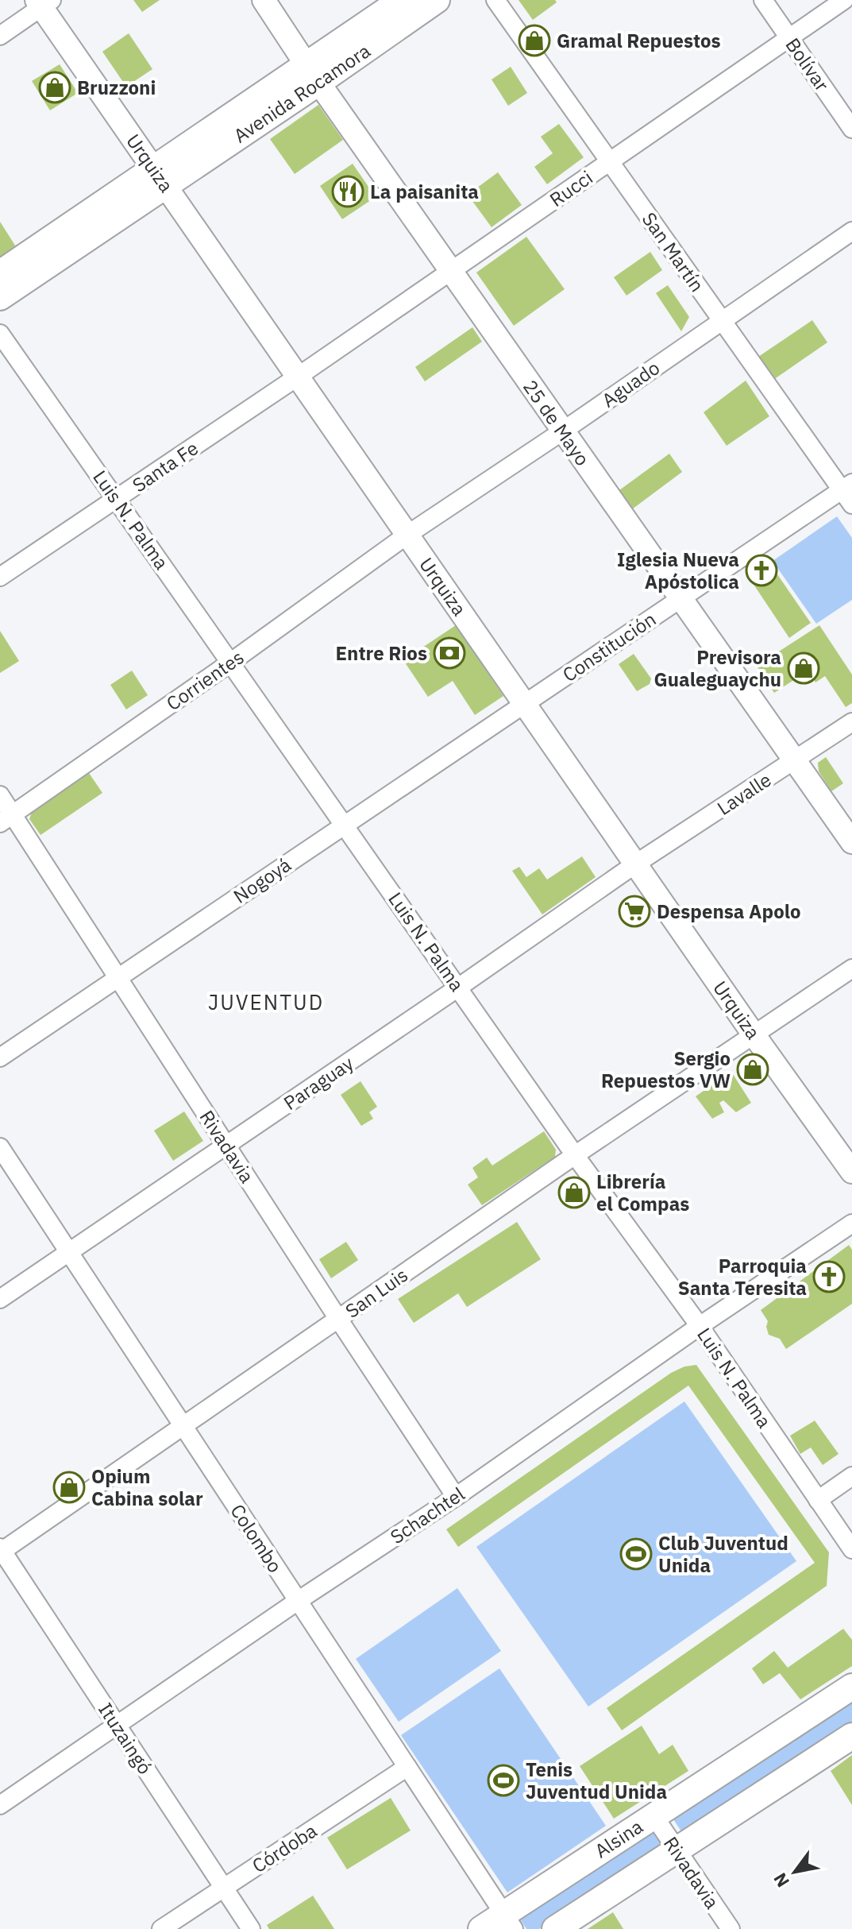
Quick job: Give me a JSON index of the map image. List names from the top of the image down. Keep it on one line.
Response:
{"streets":{"main road":["Avenida Rocamora","Alsina"],"street":["Bolívar","Urquiza","Rucci","San Martín","Aguado","25 de Mayo","Santa Fe","Luis N. Palma","Constitución","Corrientes","Lavalle","Nogoyá","Paraguay","Rivadavia","San Luis","Schachtel","Colombo","Ituzaingó","Córdoba"]},"crossings":[["Bolívar","Rucci"],["Avenida Rocamora","Urquiza"],["Avenida Rocamora","25 de Mayo"],["Urquiza","Rucci"],["Urquiza","Aguado"],["Urquiza","Santa Fe"],["Urquiza","Constitución"],["Urquiza","Corrientes"],["Urquiza","Lavalle"],["Urquiza","Nogoyá"],["Urquiza","Paraguay"],["Urquiza","San Luis"],["Rucci","San Martín"],["Rucci","25 de Mayo"],["Rucci","Santa Fe"],["San Martín","Aguado"],["San Martín","Constitución"],["Aguado","25 de Mayo"],["Aguado","Corrientes"],["25 de Mayo","Constitución"],["25 de Mayo","Lavalle"],["Santa Fe","Luis N. Palma"],["Luis N. Palma","Corrientes"],["Luis N. Palma","Nogoyá"],["Luis N. Palma","Paraguay"],["Luis N. Palma","San Luis"],["Luis N. Palma","Schachtel"],["Constitución","Nogoyá"],["Corrientes","Rivadavia"],["Lavalle","Paraguay"],["Nogoyá","Rivadavia"],["Paraguay","Rivadavia"],["Paraguay","Colombo"],["Rivadavia","San Luis"],["Rivadavia","Schachtel"],["Rivadavia","Alsina"],["San Luis","Colombo"],["San Luis","Ituzaingó"],["Schachtel","Colombo"],["Schachtel","Ituzaingó"],["Colombo","Alsina"],["Colombo","Córdoba"],["Ituzaingó","Córdoba"]],"districts":["JUVENTUD"],"places":{"shop":["Gramal Repuestos","Bruzzoni","Previsora Gualeguaychu","Sergio Repuestos VW","Librería el Compas","Opium Cabina solar"],"restaurant":["La paisanita"],"church":["Iglesia Nueva Apóstolica","Parroquia Santa Teresita"],"bank":["Entre Rios"],"supermarket":["Despensa Apolo"],"sports":["Club Juventud Unida","Tenis Juventud Unida"]},"north":"bottom left"}
